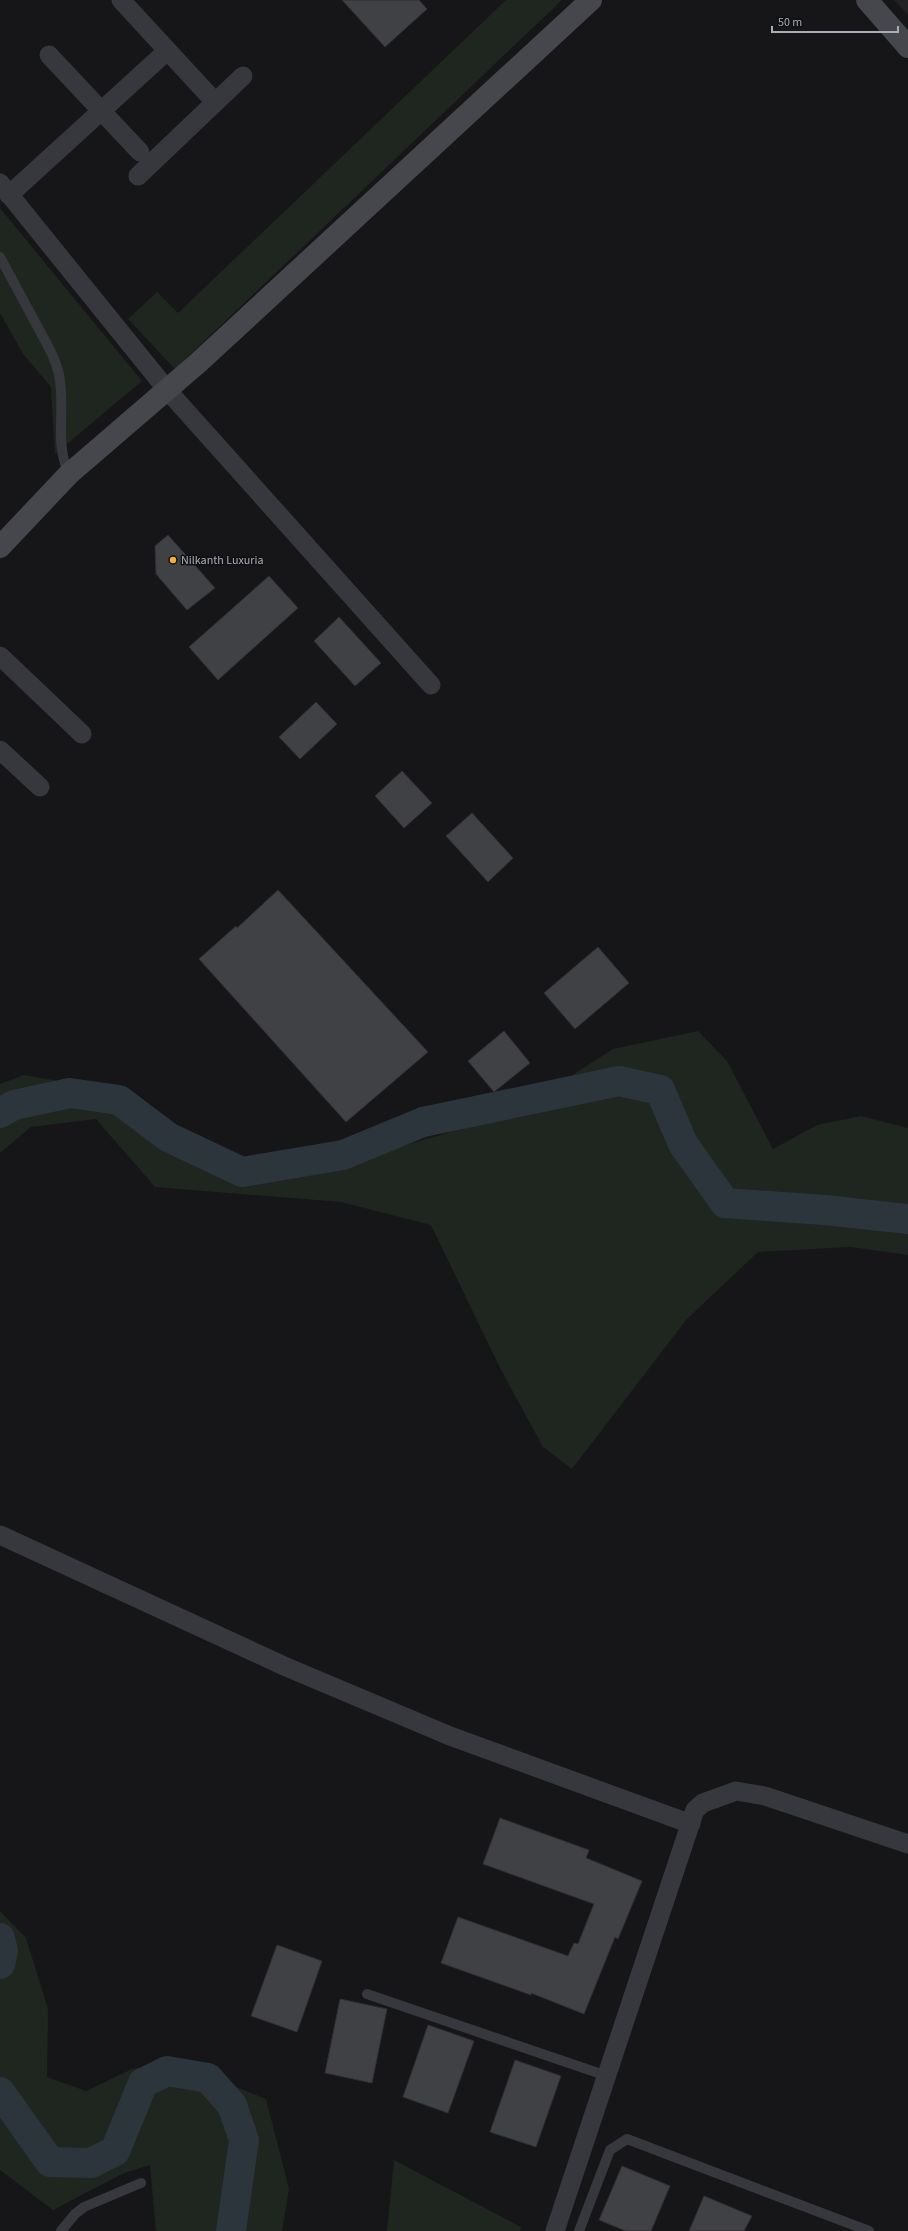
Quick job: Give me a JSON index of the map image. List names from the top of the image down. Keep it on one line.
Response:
{"places":["Nilkanth Luxuria"],"scale_bar":"50 m"}
